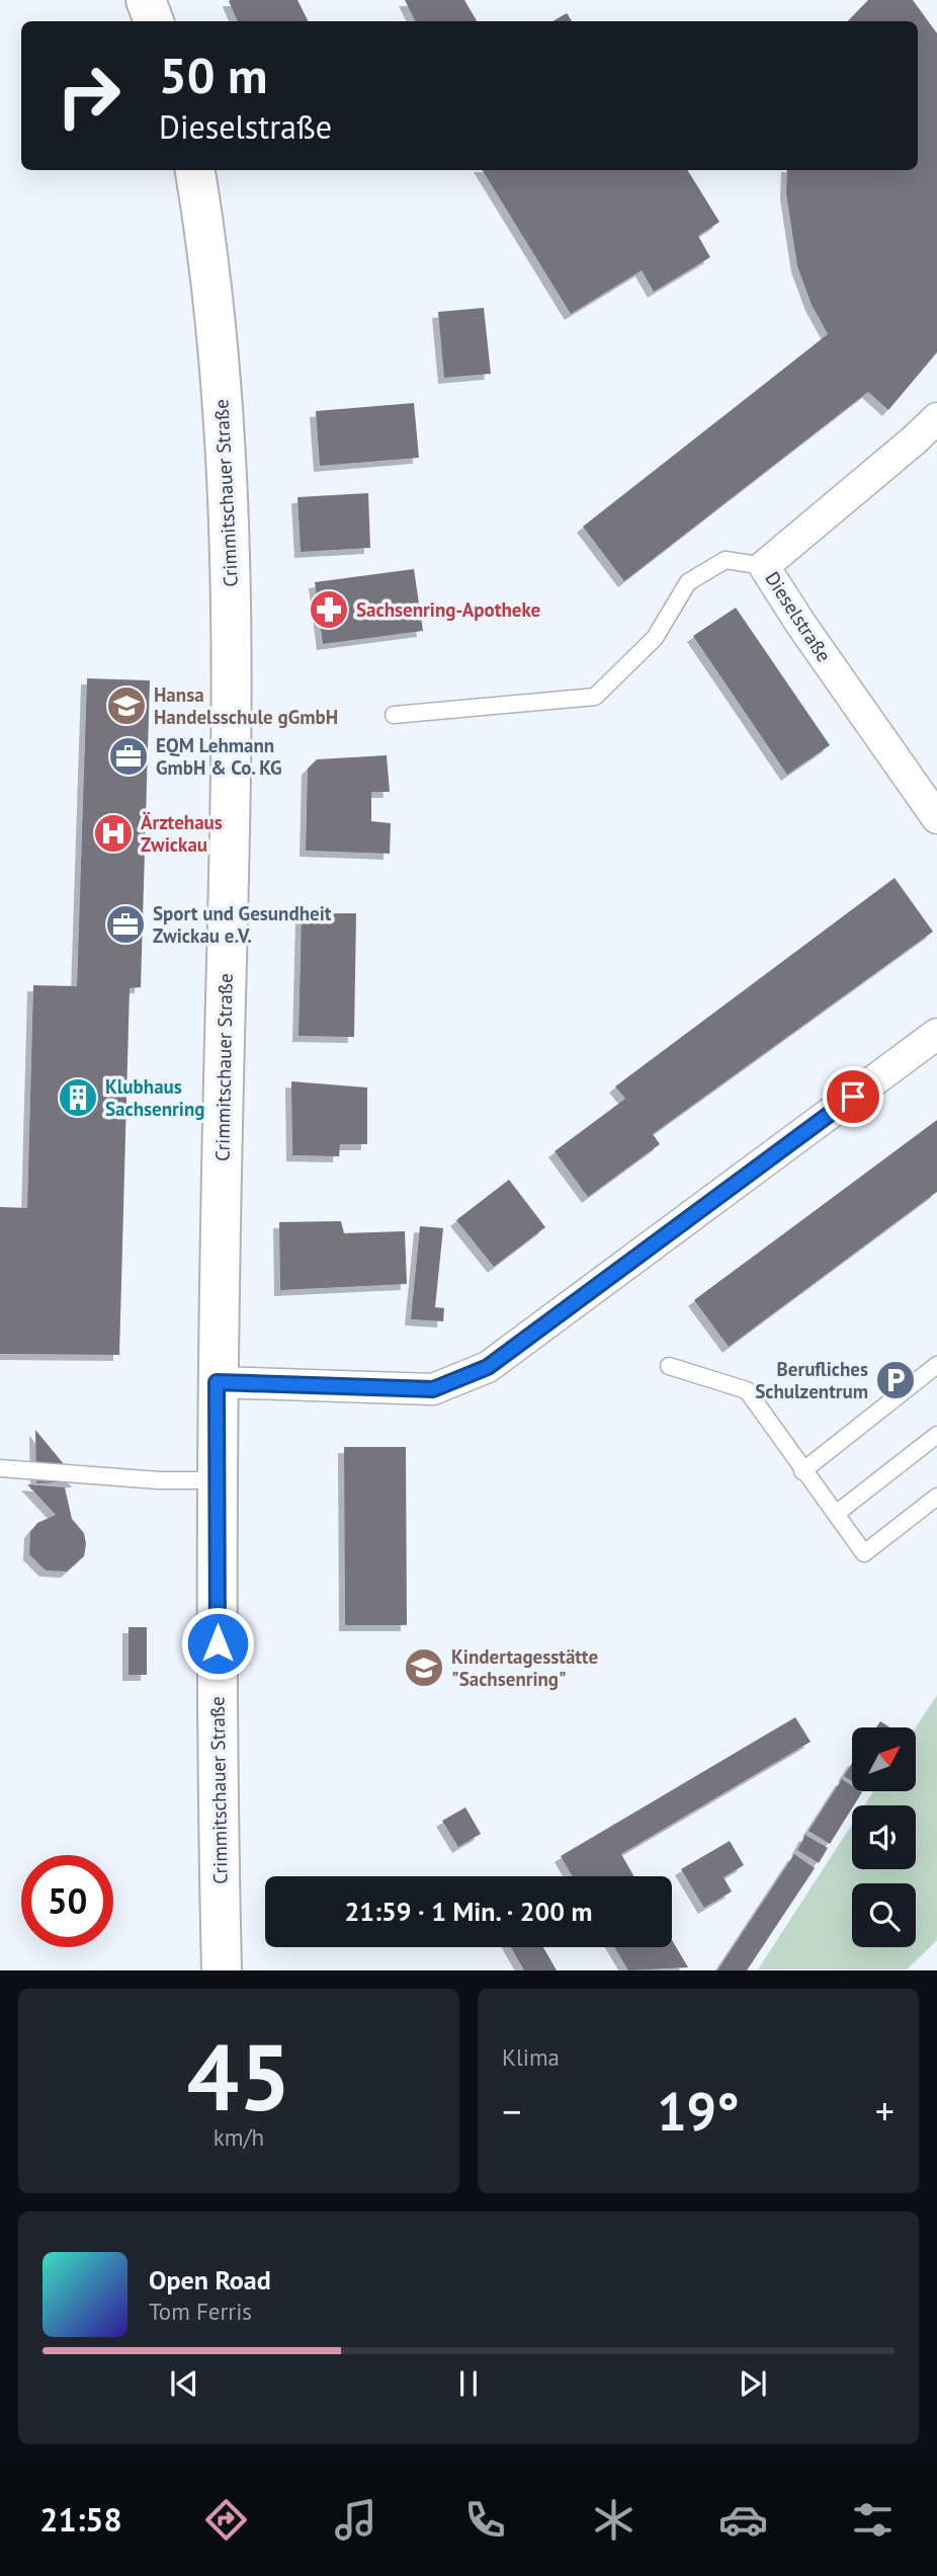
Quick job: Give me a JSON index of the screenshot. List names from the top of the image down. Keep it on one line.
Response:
{"streets":{"main road":["Crimmitschauer Straße"],"street":["Dieselstraße"]},"places":{"pharmacy":["Sachsenring-Apotheke"],"school or university":["Hansa Handelsschule gGmbH","Kindertagesstätte \"Sachsenring\""],"office":["EQM Lehmann GmbH & Co. KG","Sport und Gesundheit Zwickau e.V."],"hospital":["Ärztehaus Zwickau"],"building":["Klubhaus Sachsenring"],"parking":["Berufliches Schulzentrum"]},"north":"top right","page":{"turn":["50 m","Dieselstraße"],"limit":"50","trip":"21:59 · 1 Min. · 200 m","tile":[["45","km/h"],"Klima"],"heat":["−","19°","+"],"song":["Open Road","Tom Ferris"],"tabs":"21:58"}}
